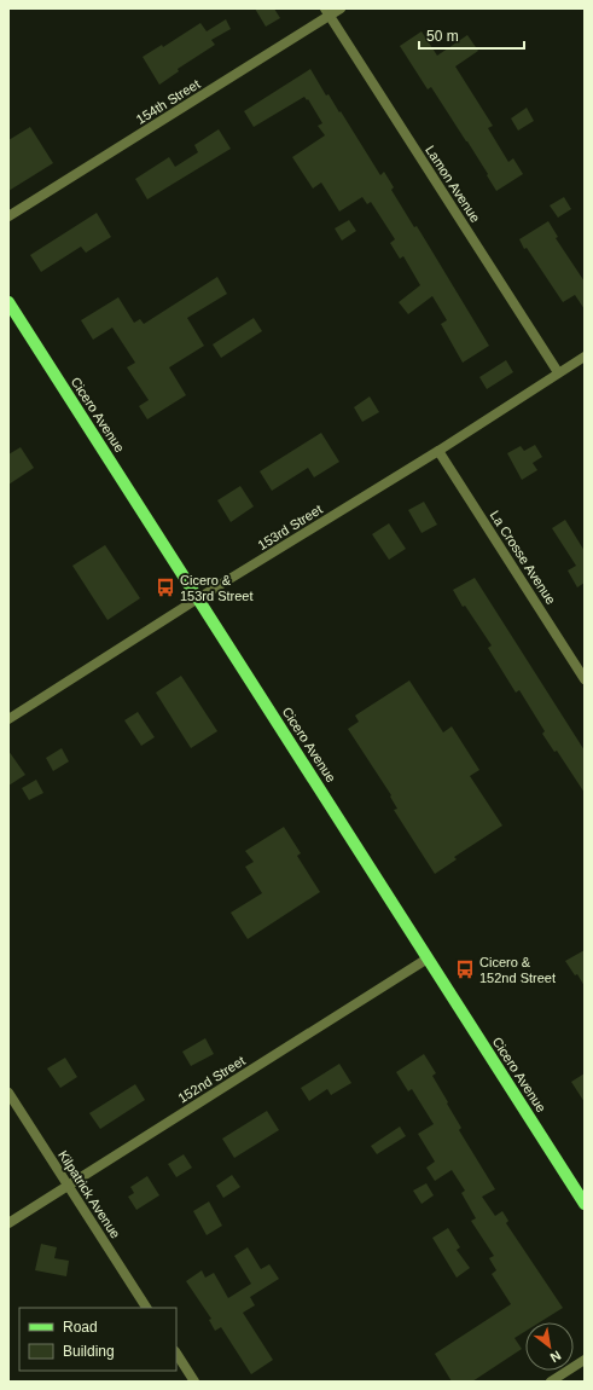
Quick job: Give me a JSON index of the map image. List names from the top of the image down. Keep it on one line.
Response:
{"streets":{"main road":["Cicero Avenue"],"street":["154th Street","Lamon Avenue","153rd Street","La Crosse Avenue","152nd Street","Kilpatrick Avenue"]},"crossings":[["154th Street","Lamon Avenue"],["Lamon Avenue","153rd Street"],["Cicero Avenue","153rd Street"],["Cicero Avenue","152nd Street"],["153rd Street","La Crosse Avenue"],["152nd Street","Kilpatrick Avenue"]],"places":{"bus stop":["Cicero & 153rd Street","Cicero & 152nd Street"]},"legend":["Road","Building"],"scale_bar":"50 m","north":"bottom right"}
